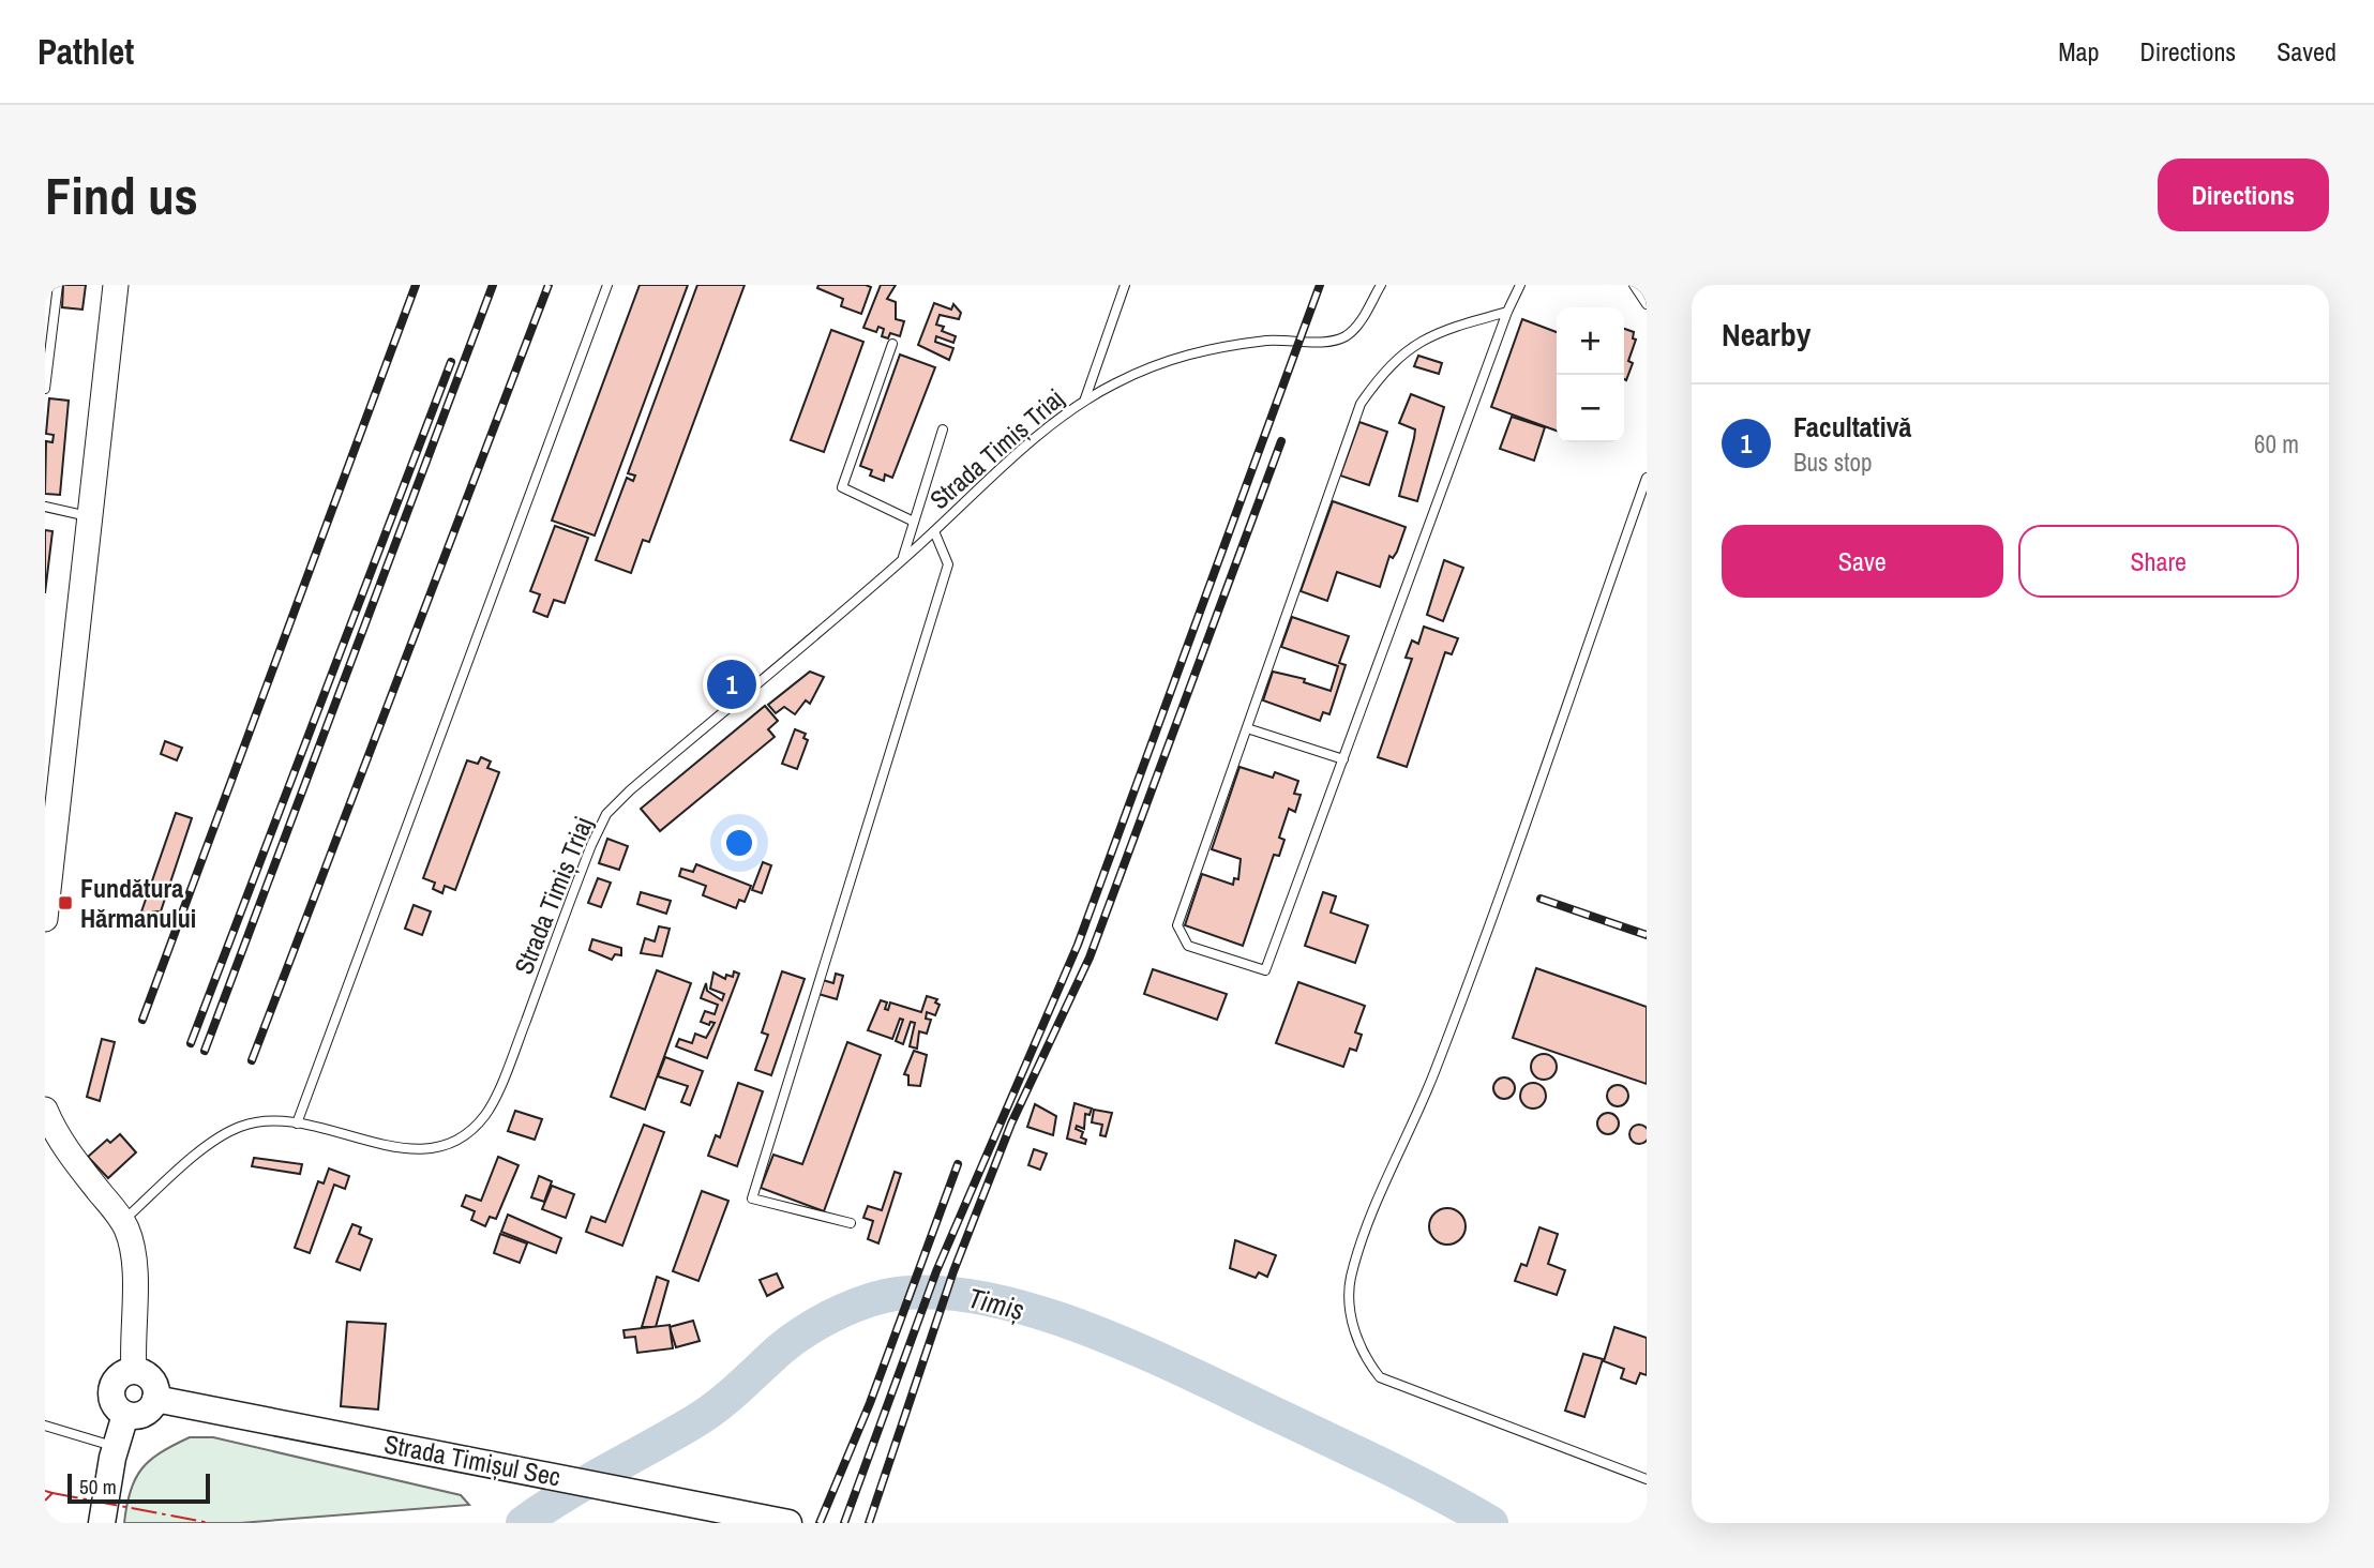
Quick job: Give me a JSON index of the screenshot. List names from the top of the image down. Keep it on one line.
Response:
{"streets":{"main road":["Strada Timișul Sec"],"lane":["Strada Timiș Triaj"]},"water":["Timiș"],"places":{"transit":["Fundătura Hărmanului"]},"scale_bar":"50 m","page":{"header":"Pathlet","nav":["Map","Directions","Saved"],"buttons":["Directions",["Save","Share"]],"title":"Find us","heading":"Nearby","map_buttons":["+","−"],"list":[{"mark":"1","name":"Facultativă","note":"Bus stop","value":"60 m"}],"pins":"1","scale":"50 m"}}
